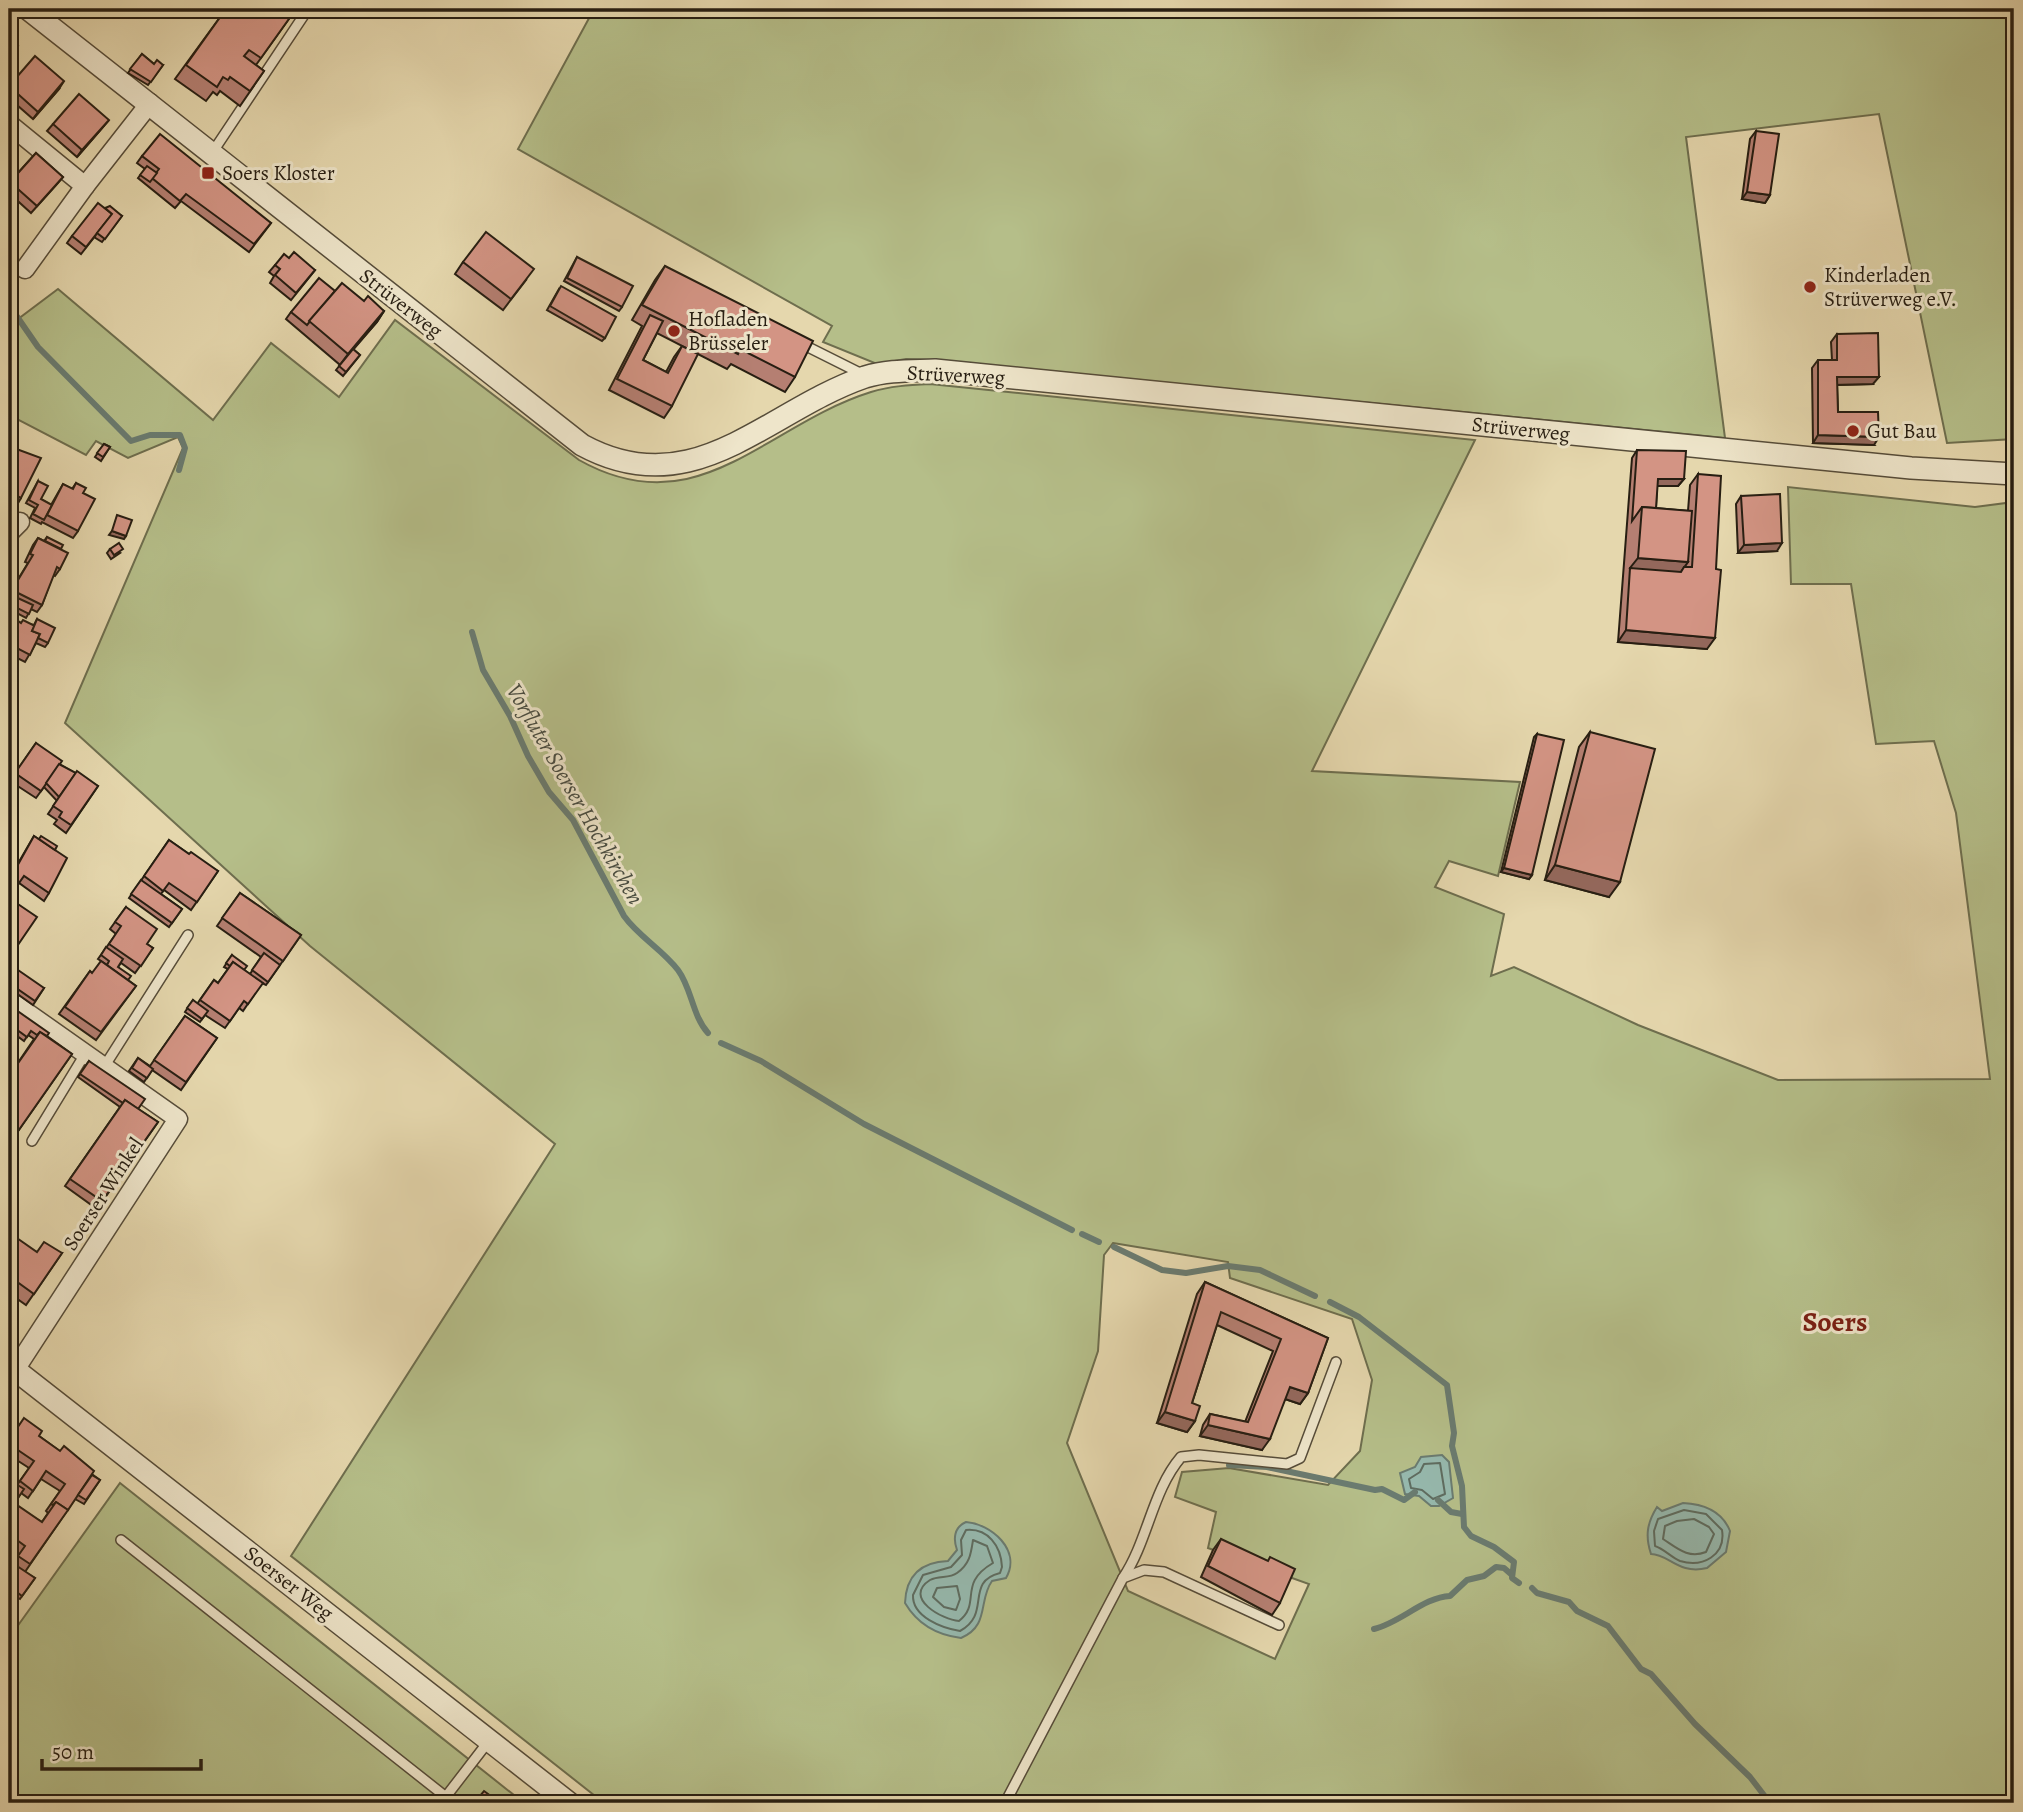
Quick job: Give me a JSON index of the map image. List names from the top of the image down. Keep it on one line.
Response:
{"streets":{"street":["Strüverweg","Soerser Winkel","Soerser Weg"]},"crossings":[["Soerser Winkel","Soerser Weg"]],"districts":["Soers"],"water":["Vorfluter Soerser Hochkirchen"],"places":{"transit":["Soers Kloster"],"other":["Kinderladen Strüverweg e.V.","Hofladen Brüsseler","Gut Bau"]},"scale_bar":"50 m"}
